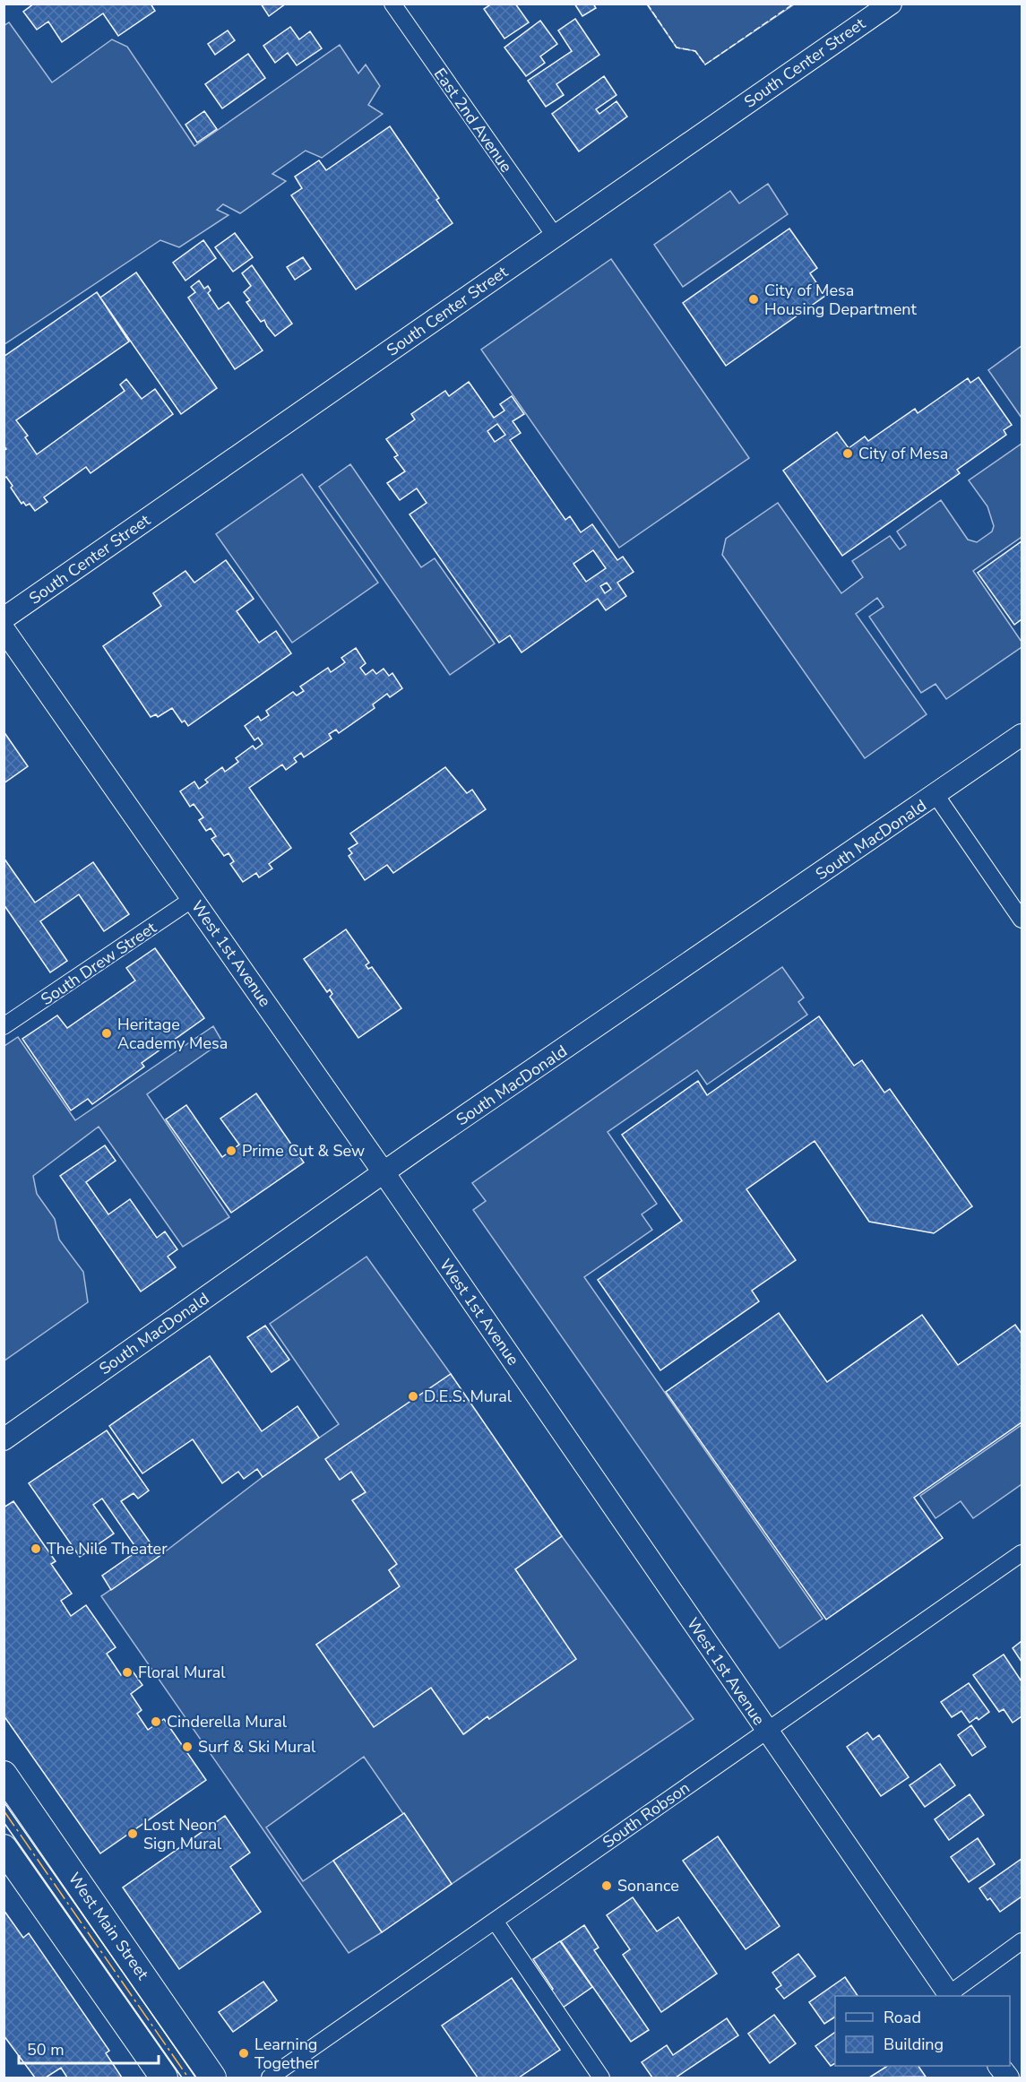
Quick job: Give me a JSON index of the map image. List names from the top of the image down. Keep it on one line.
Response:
{"streets":{"main road":["West Main Street"],"street":["South Center Street","East 2nd Avenue","South MacDonald","West 1st Avenue","South Drew Street","South Robson"]},"crossings":[["South Center Street","East 2nd Avenue"],["South MacDonald","West 1st Avenue"],["West 1st Avenue","South Drew Street"],["West 1st Avenue","South Robson"]],"places":["City of Mesa Housing Department","City of Mesa","Heritage Academy Mesa","Prime Cut & Sew","D.E.S. Mural","The Nile Theater","Floral Mural","Cinderella Mural","Surf & Ski Mural","Lost Neon Sign Mural","Sonance","Learning Together"],"legend":["Road","Building"],"scale_bar":"50 m"}
